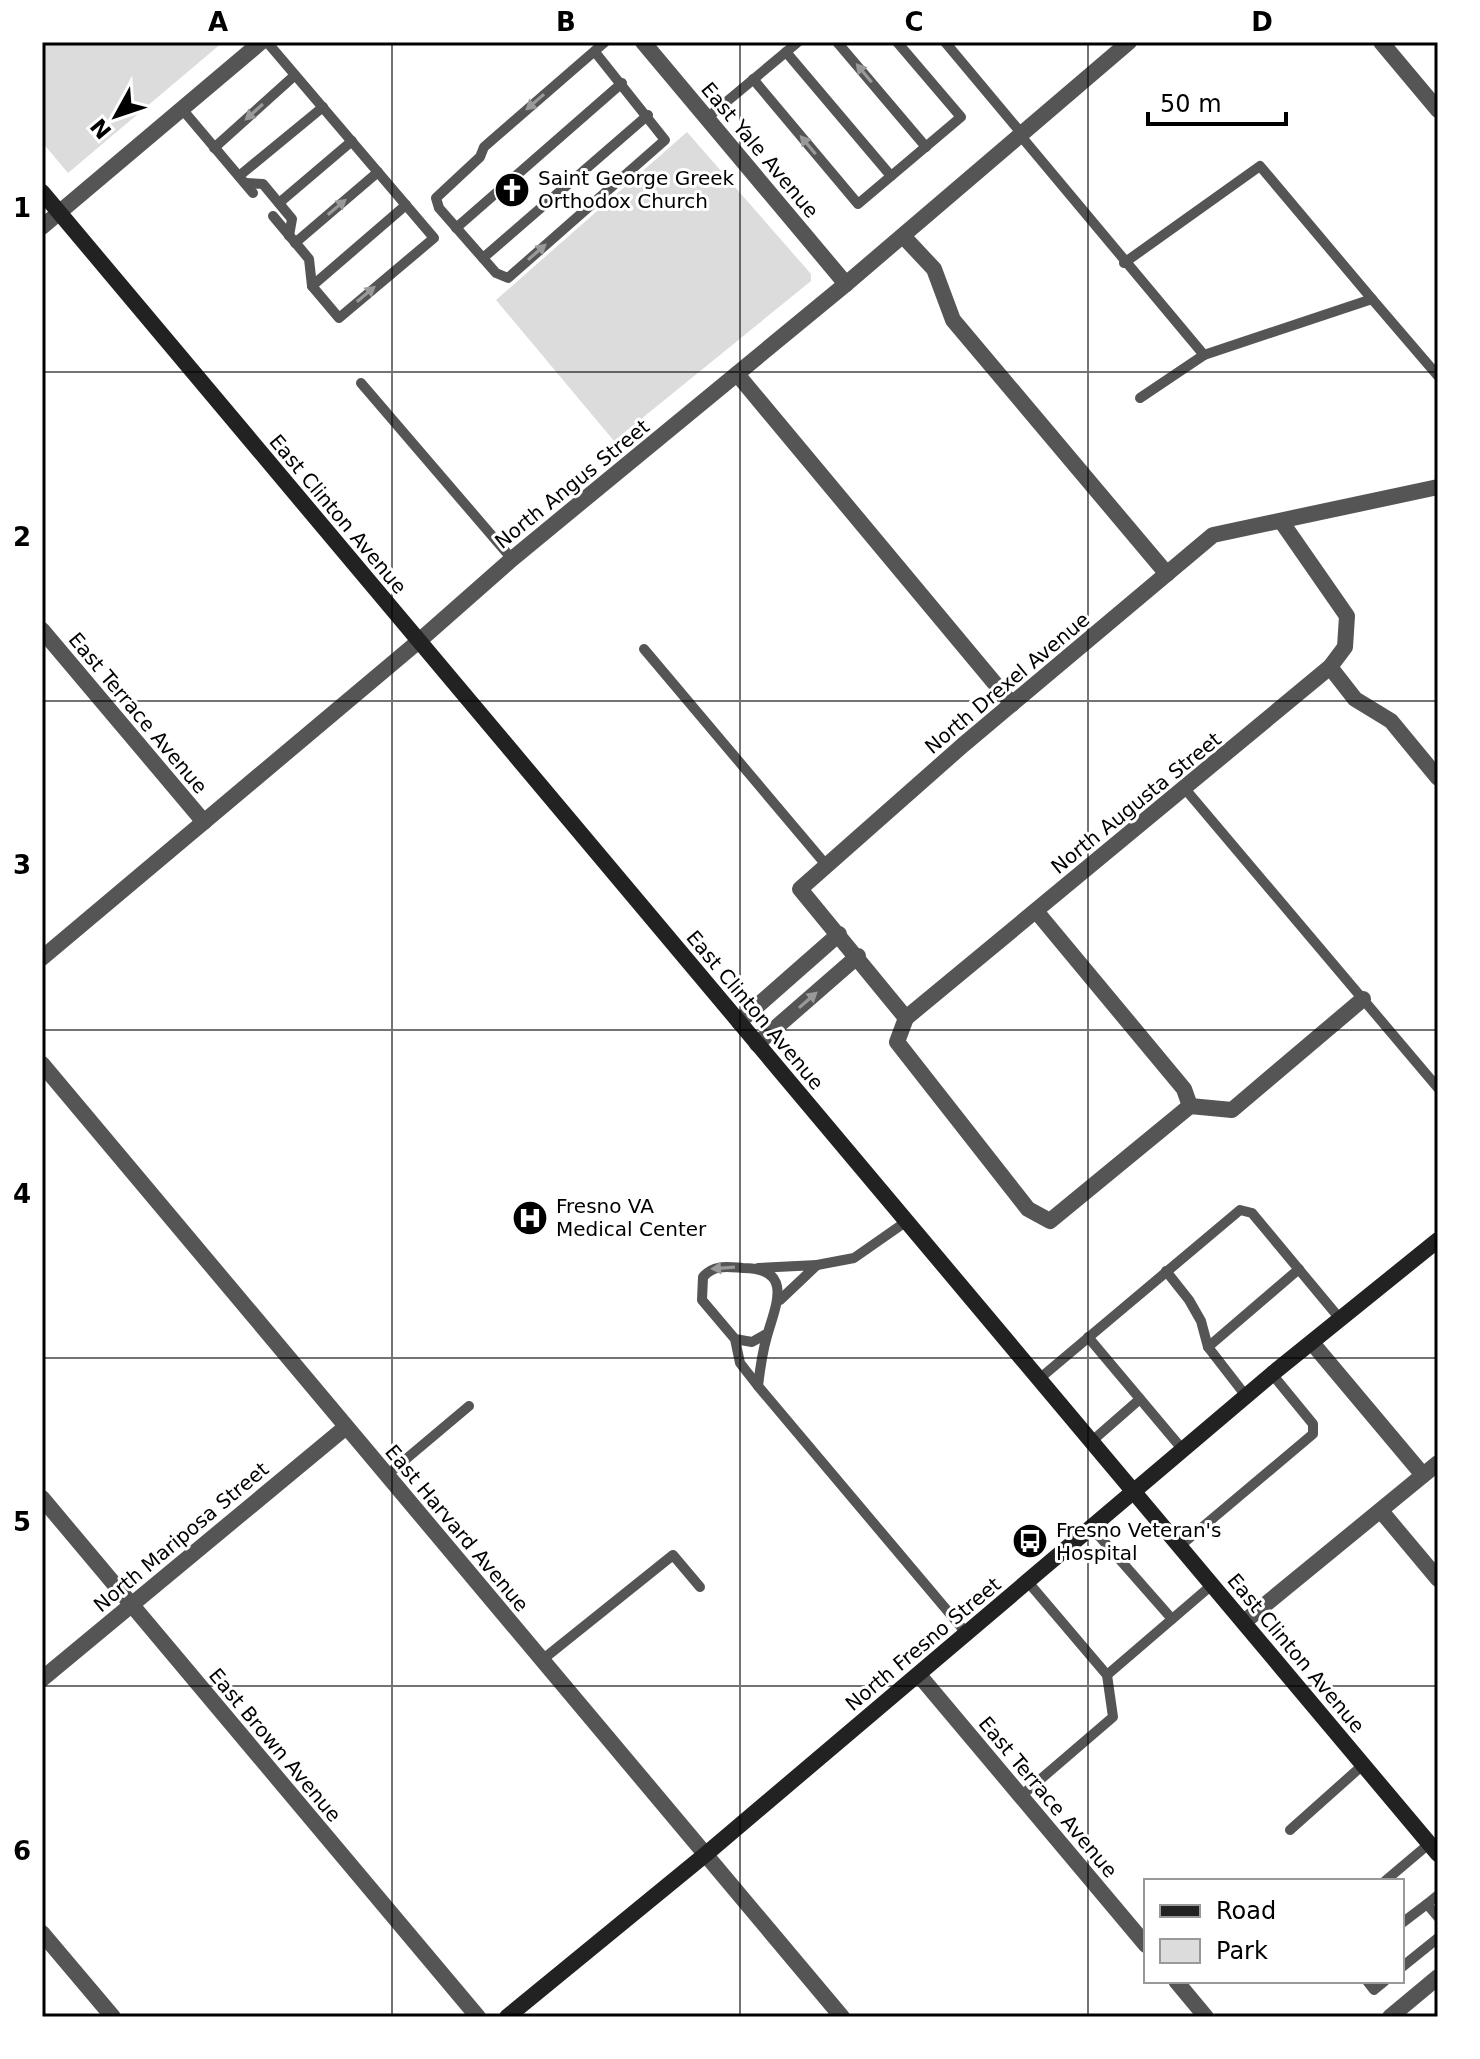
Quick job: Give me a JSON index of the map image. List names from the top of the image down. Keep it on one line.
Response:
{"streets":{"main road":["East Clinton Avenue","North Fresno Street"],"street":["East Yale Avenue","North Angus Street","North Drexel Avenue","East Terrace Avenue","North Augusta Street","East Harvard Avenue","North Mariposa Street","East Brown Avenue"]},"crossings":[["East Yale Avenue","North Angus Street"],["North Angus Street","East Clinton Avenue"],["North Angus Street","East Terrace Avenue"],["East Clinton Avenue","North Fresno Street"],["East Terrace Avenue","North Fresno Street"],["East Harvard Avenue","North Mariposa Street"],["East Harvard Avenue","North Fresno Street"],["North Mariposa Street","East Brown Avenue"]],"places":{"church":["Saint George Greek Orthodox Church"],"hospital":["Fresno VA Medical Center"],"bus stop":["Fresno Veteran's Hospital"]},"legend":["Road","Park"],"scale_bar":"50 m","north":"bottom left","grid":{"columns":["A","B","C","D"],"rows":["1","2","3","4","5","6"]}}
